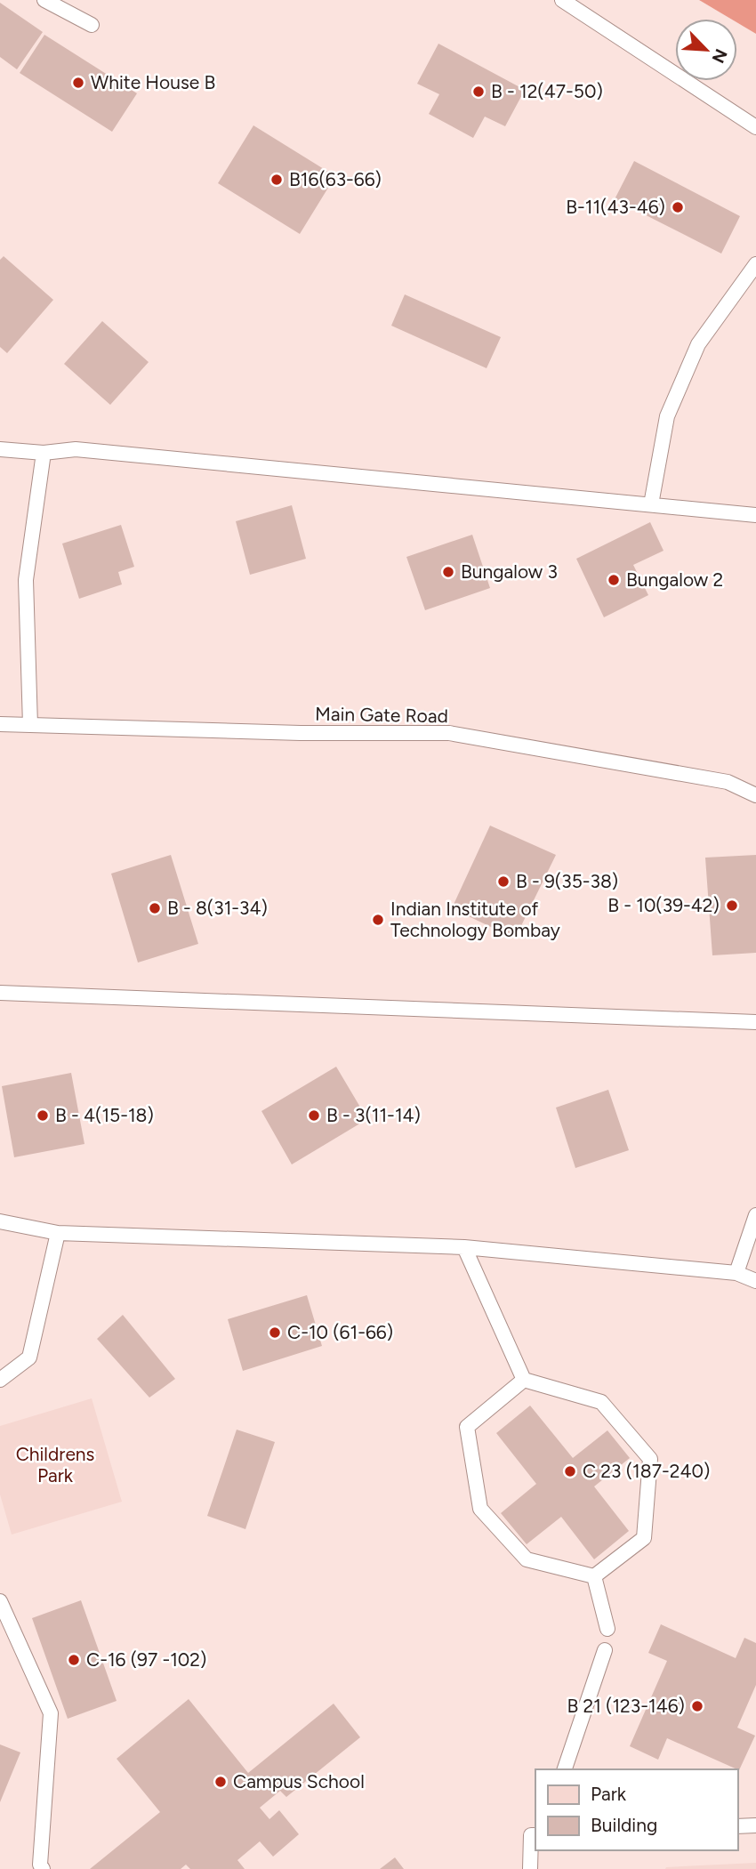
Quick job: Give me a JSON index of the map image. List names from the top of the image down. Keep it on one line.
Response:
{"streets":{"lane":["Main Gate Road"]},"parks":["Childrens Park"],"places":["White House B","B - 12(47-50)","B16(63-66)","B-11(43-46)","Bungalow 3","Bungalow 2","B - 9(35-38)","B - 10(39-42)","B - 8(31-34)","Indian Institute of Technology Bombay","B - 4(15-18)","B - 3(11-14)","C-10 (61-66)","C 23 (187-240)","C-16 (97 -102)","B 21 (123-146)","Campus School"],"legend":["Park","Building"],"north":"bottom right"}
